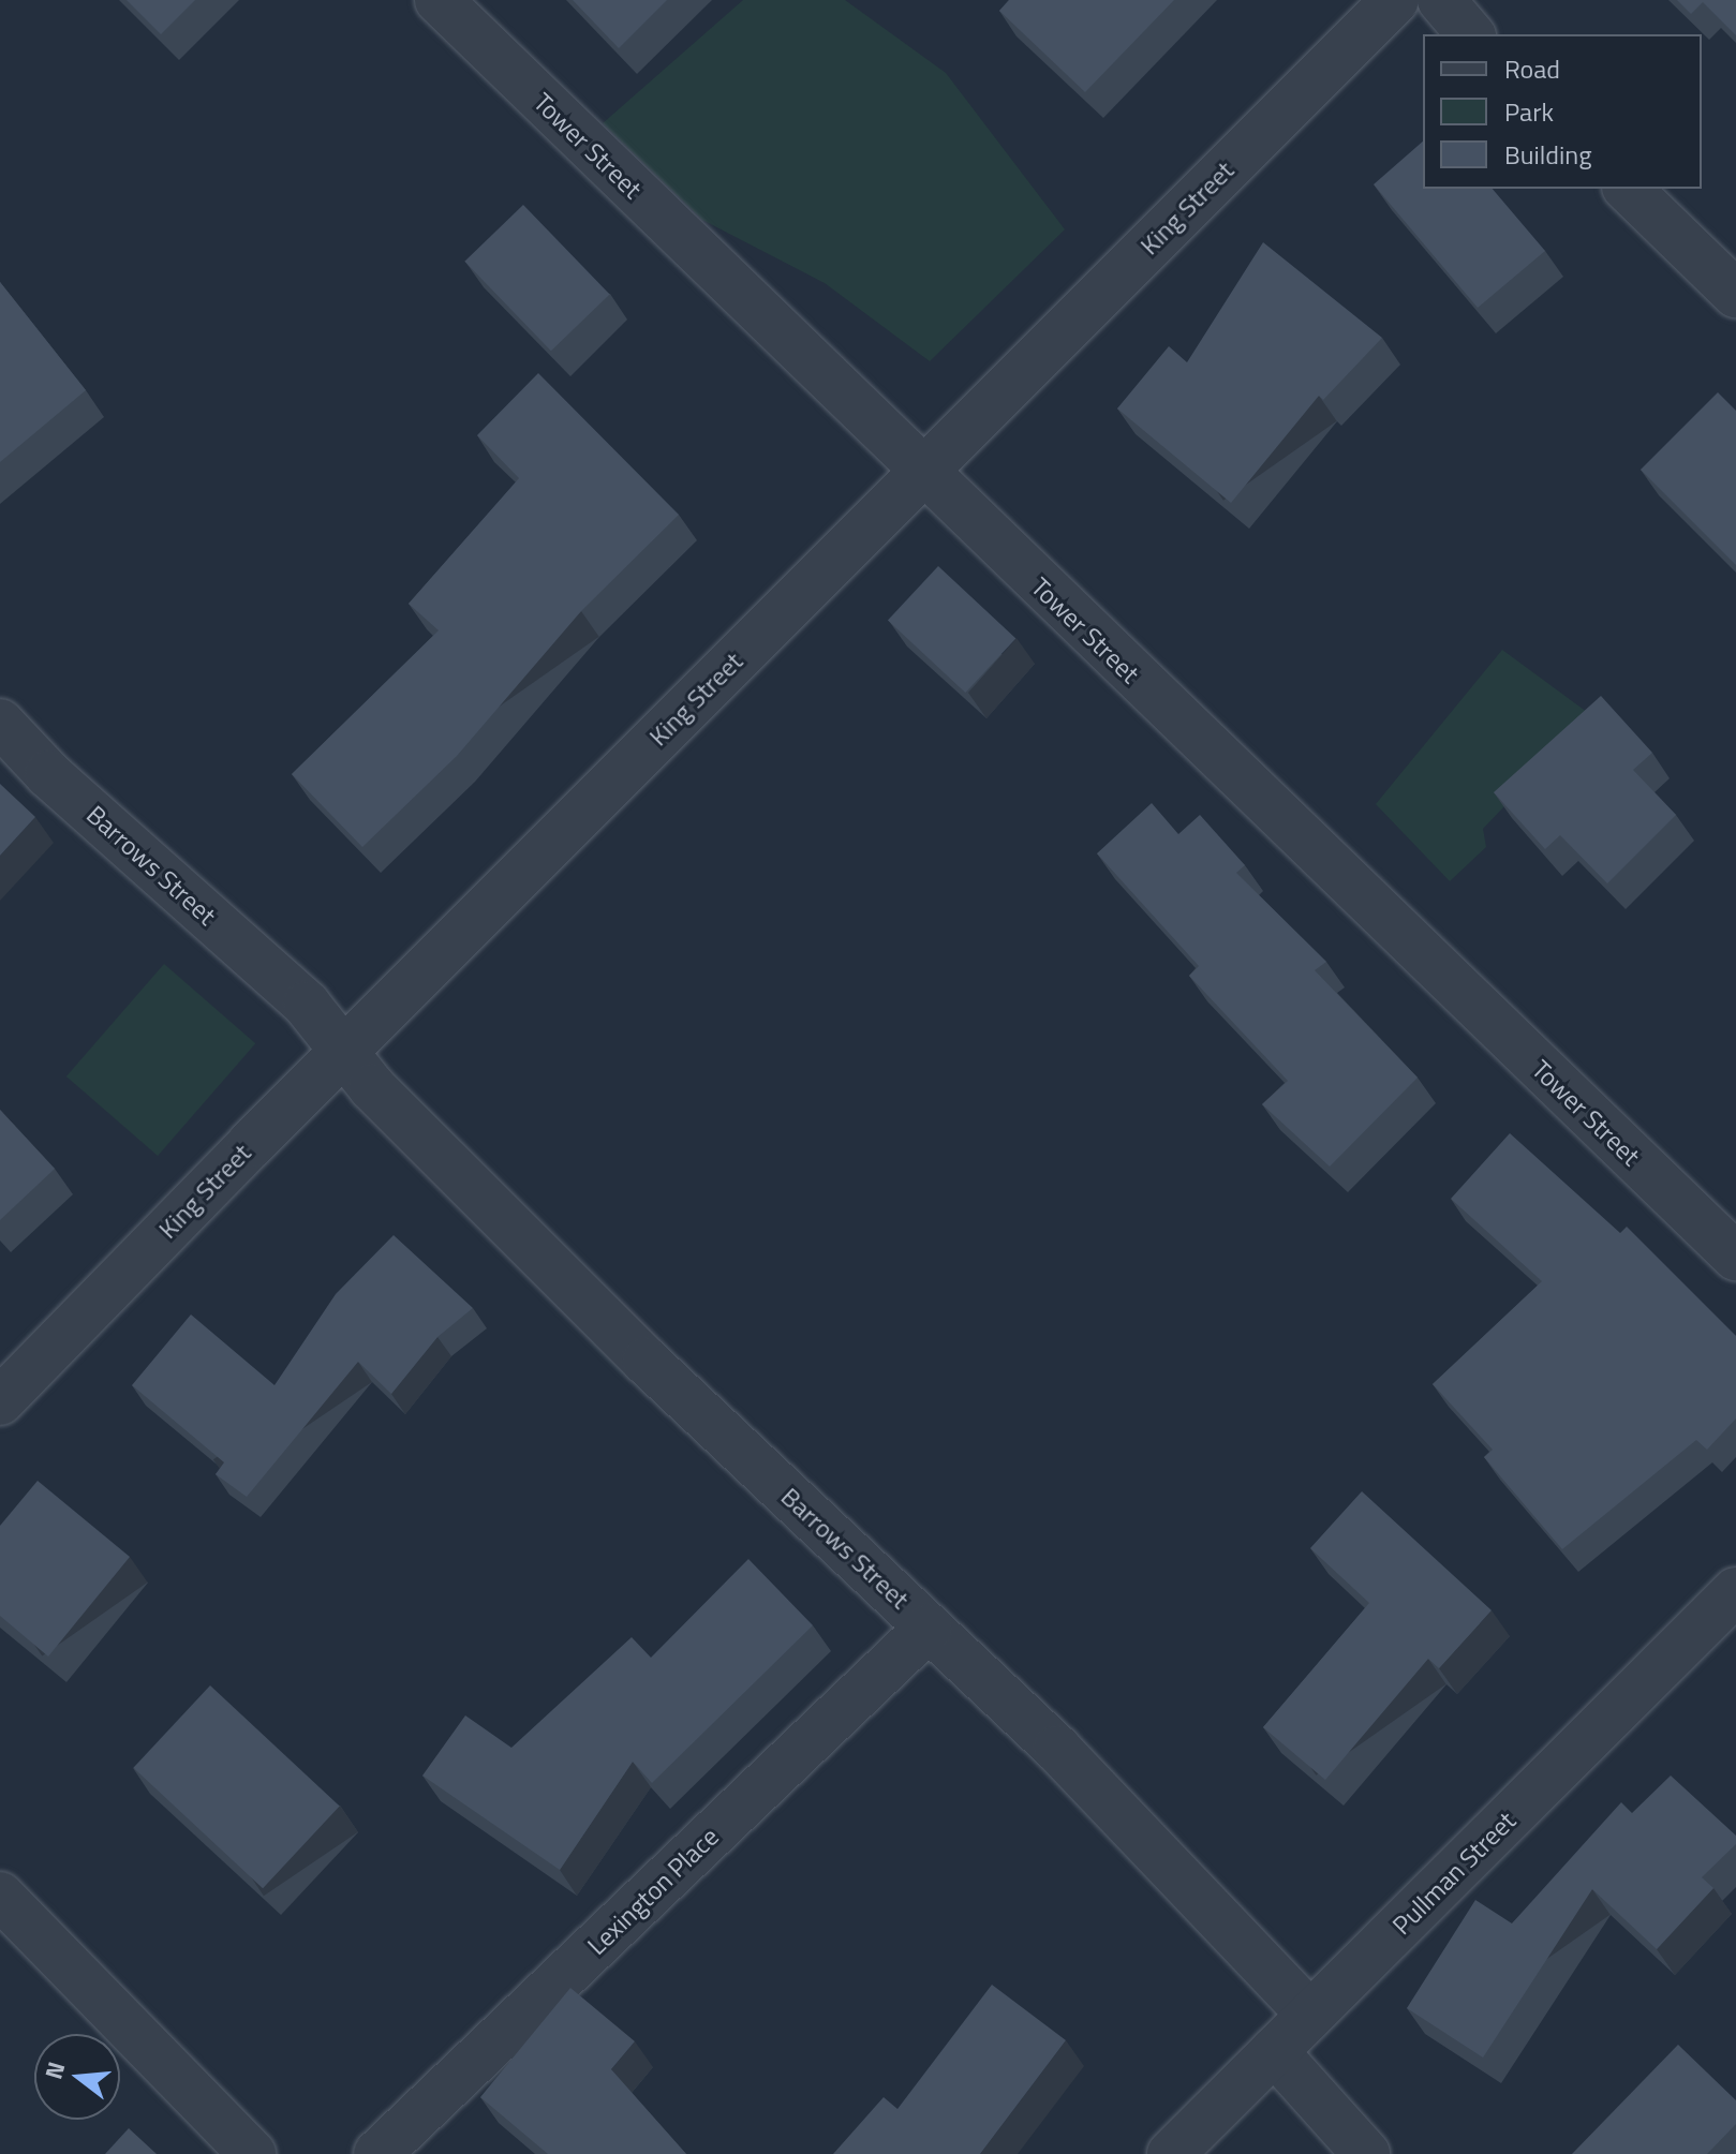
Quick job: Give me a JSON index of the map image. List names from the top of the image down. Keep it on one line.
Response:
{"streets":{"street":["Tower Street","King Street","Barrows Street","Pullman Street","Lexington Place"]},"crossings":[["Tower Street","King Street"],["King Street","Barrows Street"],["Barrows Street","Pullman Street"],["Barrows Street","Lexington Place"]],"legend":["Road","Park","Building"],"north":"left"}
